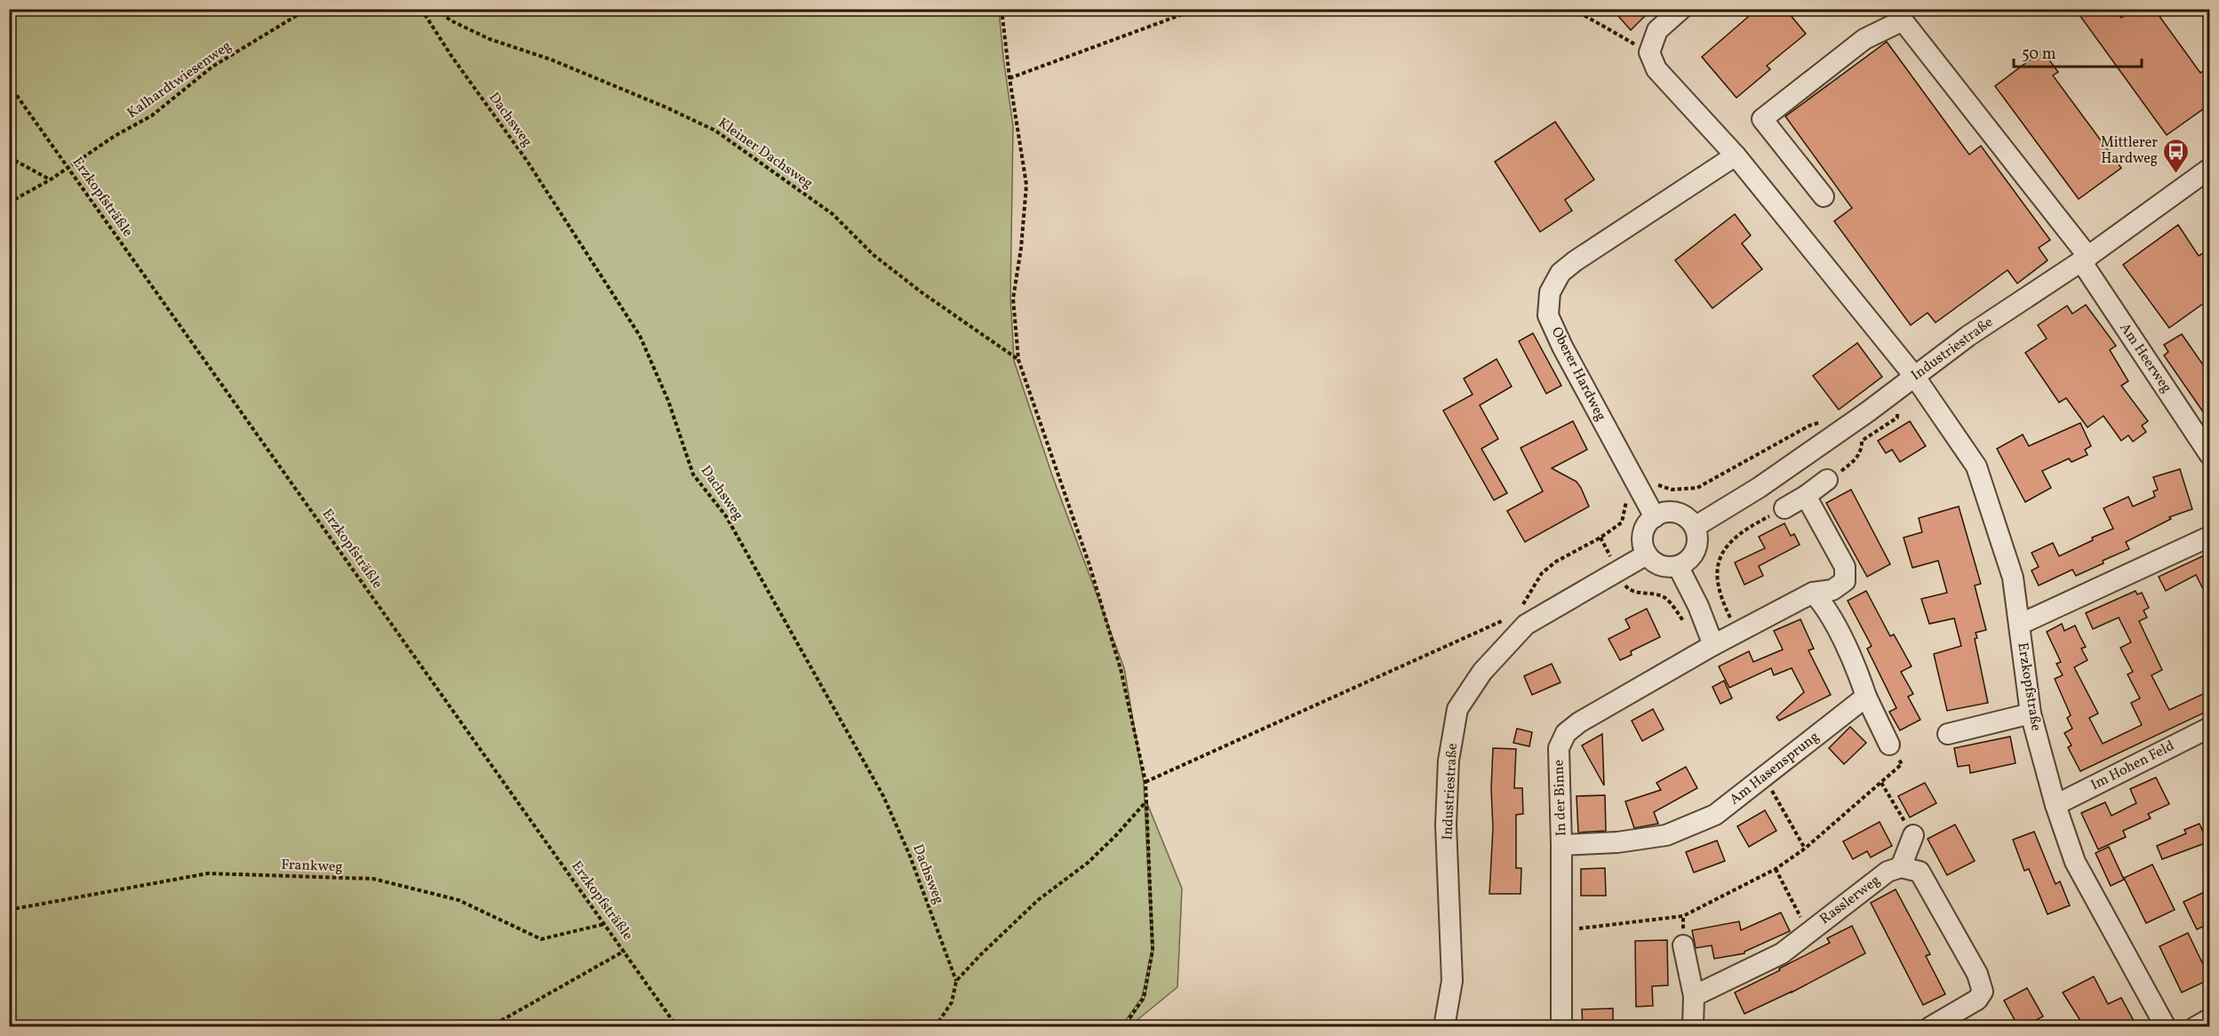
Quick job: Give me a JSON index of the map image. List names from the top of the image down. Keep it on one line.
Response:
{"streets":{"street":["Industriestraße","Am Heerweg","Oberer Hardweg","Erzkopfstraße","Im Hohen Feld","Am Hasensprung","In der Binne","Rasslerweg"],"path":["Kalhardtwiesenweg","Dachsweg","Kleiner Dachsweg","Erzkopfsträßle","Frankweg"]},"crossings":[["Kalhardtwiesenweg","Erzkopfsträßle"],["Erzkopfsträßle","Frankweg"],["Industriestraße","Am Heerweg"],["Industriestraße","Oberer Hardweg"],["Industriestraße","Erzkopfstraße"],["Erzkopfstraße","Im Hohen Feld"],["Am Hasensprung","In der Binne"]],"places":{"bus stop":["Mittlerer Hardweg"]},"scale_bar":"50 m"}
